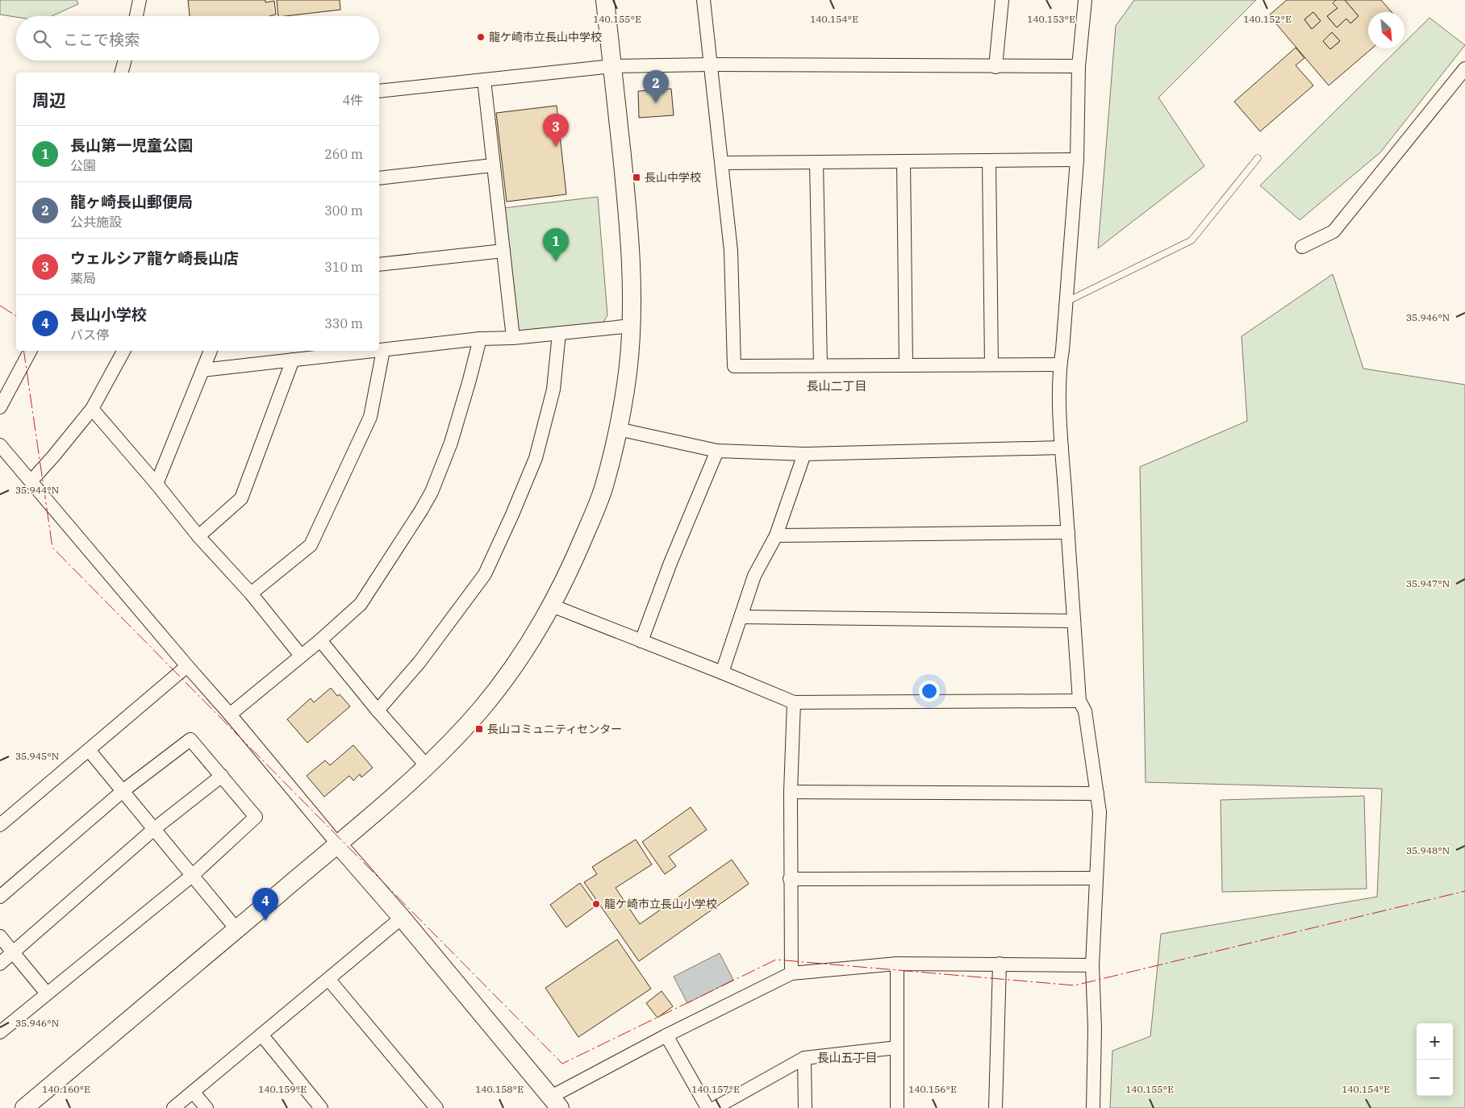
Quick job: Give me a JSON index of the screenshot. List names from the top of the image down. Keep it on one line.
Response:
{"districts":["長山二丁目","長山五丁目"],"places":{"other":["龍ケ崎市立長山中学校","龍ケ崎市立長山小学校"],"transit":["長山中学校","長山コミュニティセンター"]},"north":"bottom right","page":{"search":"ここで検索","pins":["2","3","1","4"],"heading":["周辺","4件"],"list":[{"mark":"1","name":"長山第一児童公園","note":"公園","value":"260 m"},{"mark":"2","name":"龍ヶ崎長山郵便局","note":"公共施設","value":"300 m"},{"mark":"3","name":"ウェルシア龍ケ崎長山店","note":"薬局","value":"310 m"},{"mark":"4","name":"長山小学校","note":"バス停","value":"330 m"}],"map_buttons":["+","−"]},"coordinates":["140.155°E","140.154°E","140.153°E","140.152°E","35.946°N","35.944°N","35.947°N","35.945°N","35.948°N","140.160°E","140.159°E","140.158°E","140.157°E","140.156°E"]}
